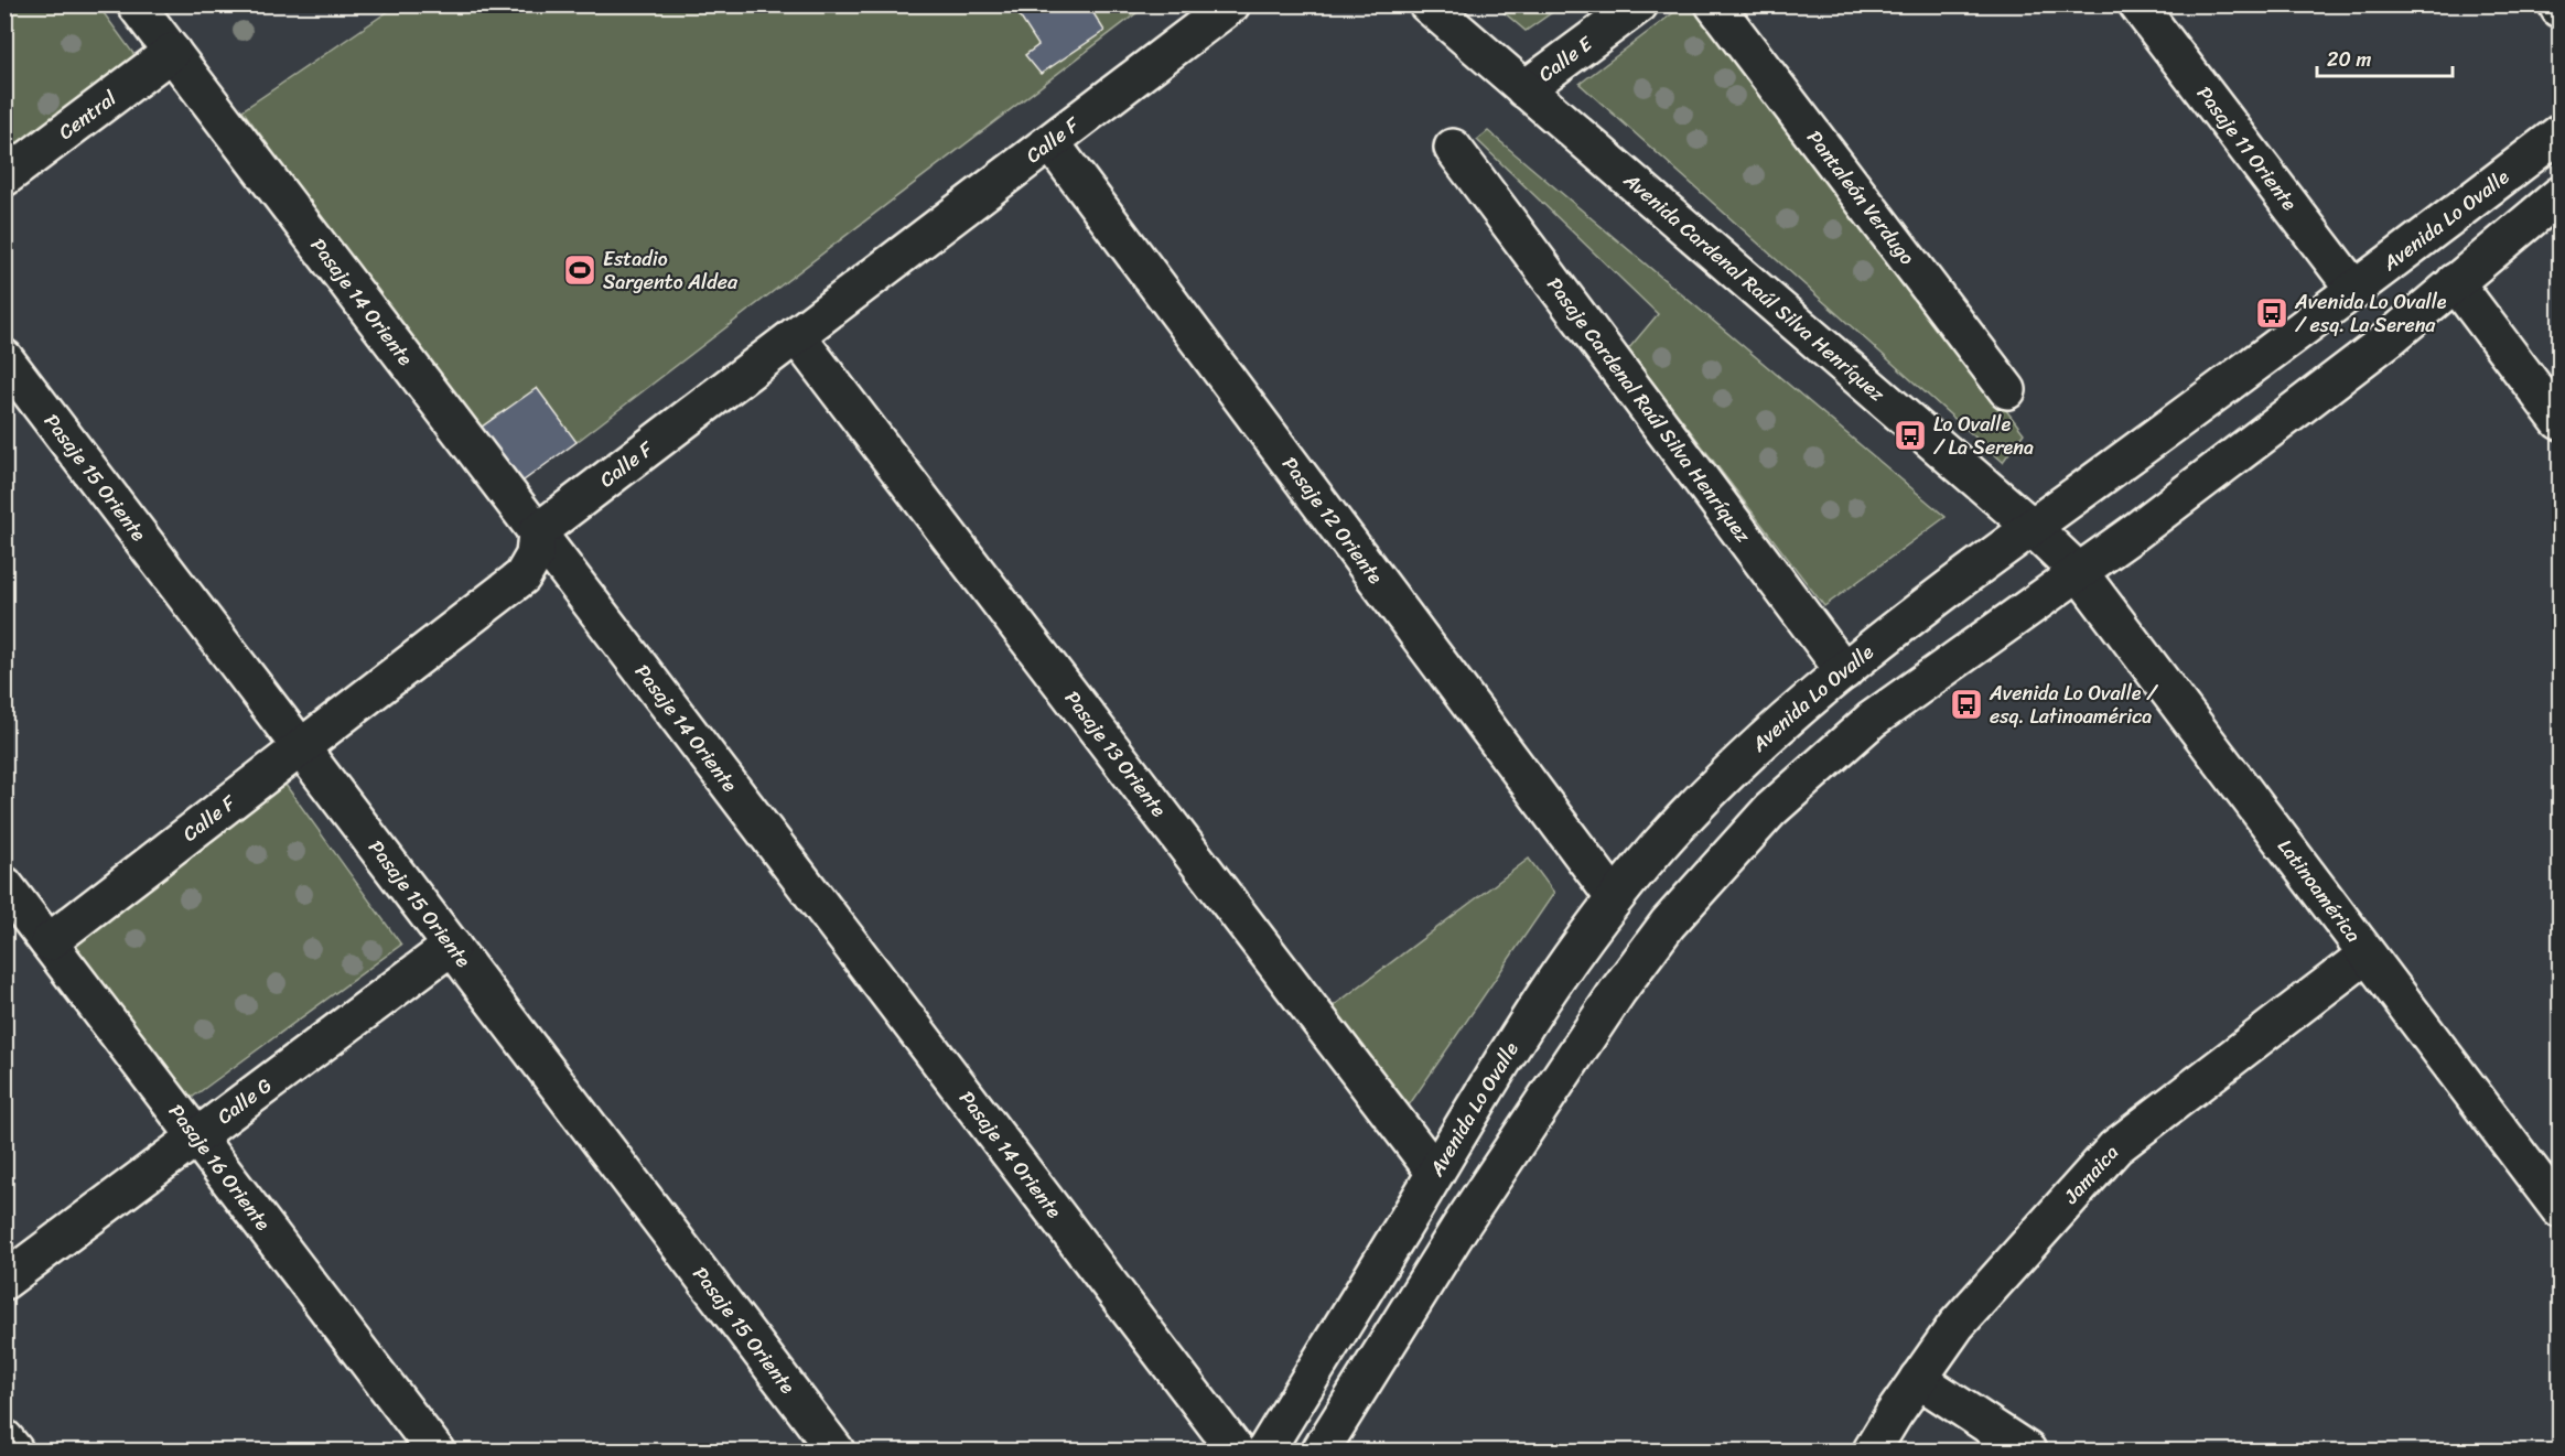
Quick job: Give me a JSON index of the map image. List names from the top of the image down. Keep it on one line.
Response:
{"streets":{"street":["Calle E","Central","Calle F","Pasaje 11 Oriente","Pantaleón Verdugo","Avenida Lo Ovalle","Avenida Cardenal Raúl Silva Henríquez","Pasaje 14 Oriente","Pasaje Cardenal Raúl Silva Henríquez","Pasaje 15 Oriente","Pasaje 12 Oriente","Pasaje 13 Oriente","Latinoamérica","Calle G","Pasaje 16 Oriente","Jamaica"]},"crossings":[["Calle E","Avenida Cardenal Raúl Silva Henríquez"],["Central","Pasaje 14 Oriente"],["Calle F","Pasaje 14 Oriente"],["Calle F","Pasaje 15 Oriente"],["Calle F","Pasaje 12 Oriente"],["Calle F","Pasaje 13 Oriente"],["Calle F","Pasaje 16 Oriente"],["Pasaje 11 Oriente","Avenida Lo Ovalle"],["Avenida Lo Ovalle","Avenida Cardenal Raúl Silva Henríquez"],["Avenida Lo Ovalle","Pasaje Cardenal Raúl Silva Henríquez"],["Avenida Lo Ovalle","Pasaje 12 Oriente"],["Avenida Lo Ovalle","Pasaje 13 Oriente"],["Avenida Cardenal Raúl Silva Henríquez","Latinoamérica"],["Pasaje 15 Oriente","Calle G"],["Latinoamérica","Jamaica"],["Calle G","Pasaje 16 Oriente"]],"places":{"sports":["Estadio Sargento Aldea"],"bus stop":["Avenida Lo Ovalle / esq. La Serena","Lo Ovalle / La Serena","Avenida Lo Ovalle / esq. Latinoamérica"]},"scale_bar":"20 m"}
